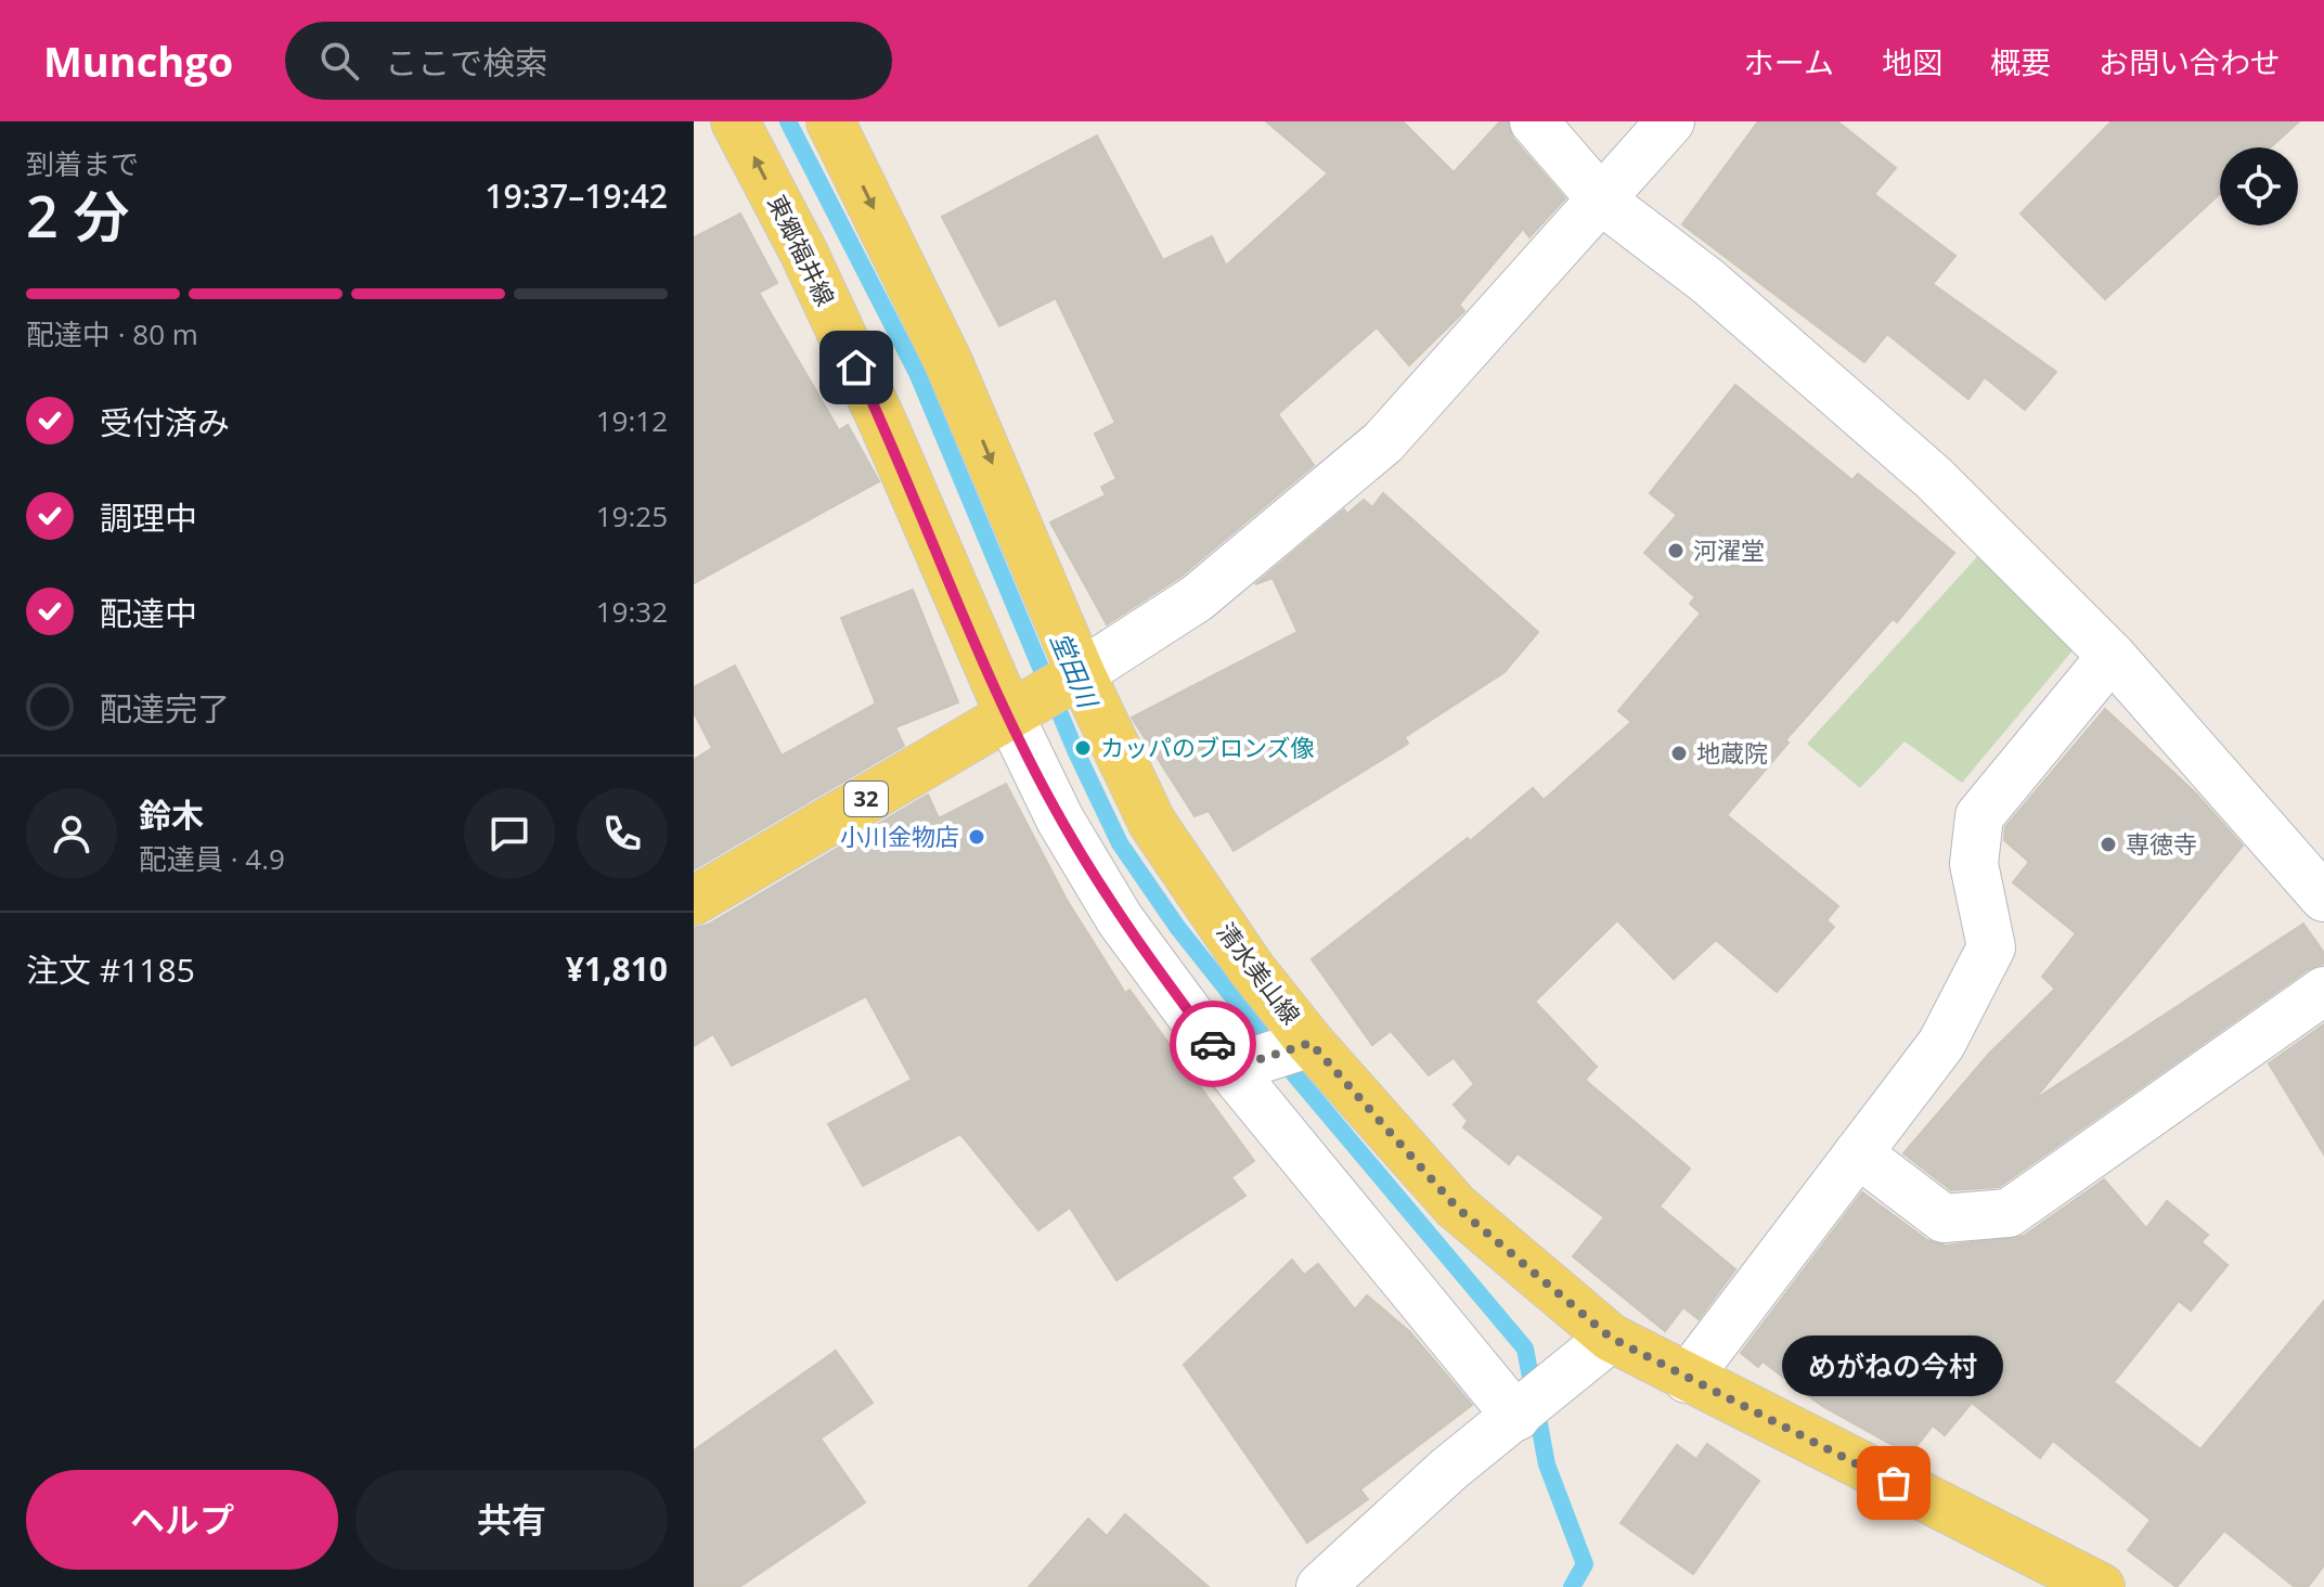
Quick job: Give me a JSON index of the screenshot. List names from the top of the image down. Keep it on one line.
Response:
{"streets":{"main road":["東郷福井線","32","清水美山線"]},"crossings":[["東郷福井線","32"],["東郷福井線","清水美山線"],["32","清水美山線"]],"water":["堂田川"],"places":["河濯堂","カッパのブロンズ像","地蔵院","小川金物店","専徳寺","めがねの今村"],"page":{"header":"Munchgo","search":"ここで検索","nav":["ホーム","地図","概要","お問い合わせ"],"heading":["2 分","到着まで","19:37–19:42"],"panel":["鈴木","配達員 · 4.9","注文 #1185","¥1,810"],"bar":"配達中 · 80 m","list":[["受付済み","19:12"],["調理中","19:25"],["配達中","19:32"],"配達完了"],"bubble":"めがねの今村","buttons":["ヘルプ","共有"]}}
